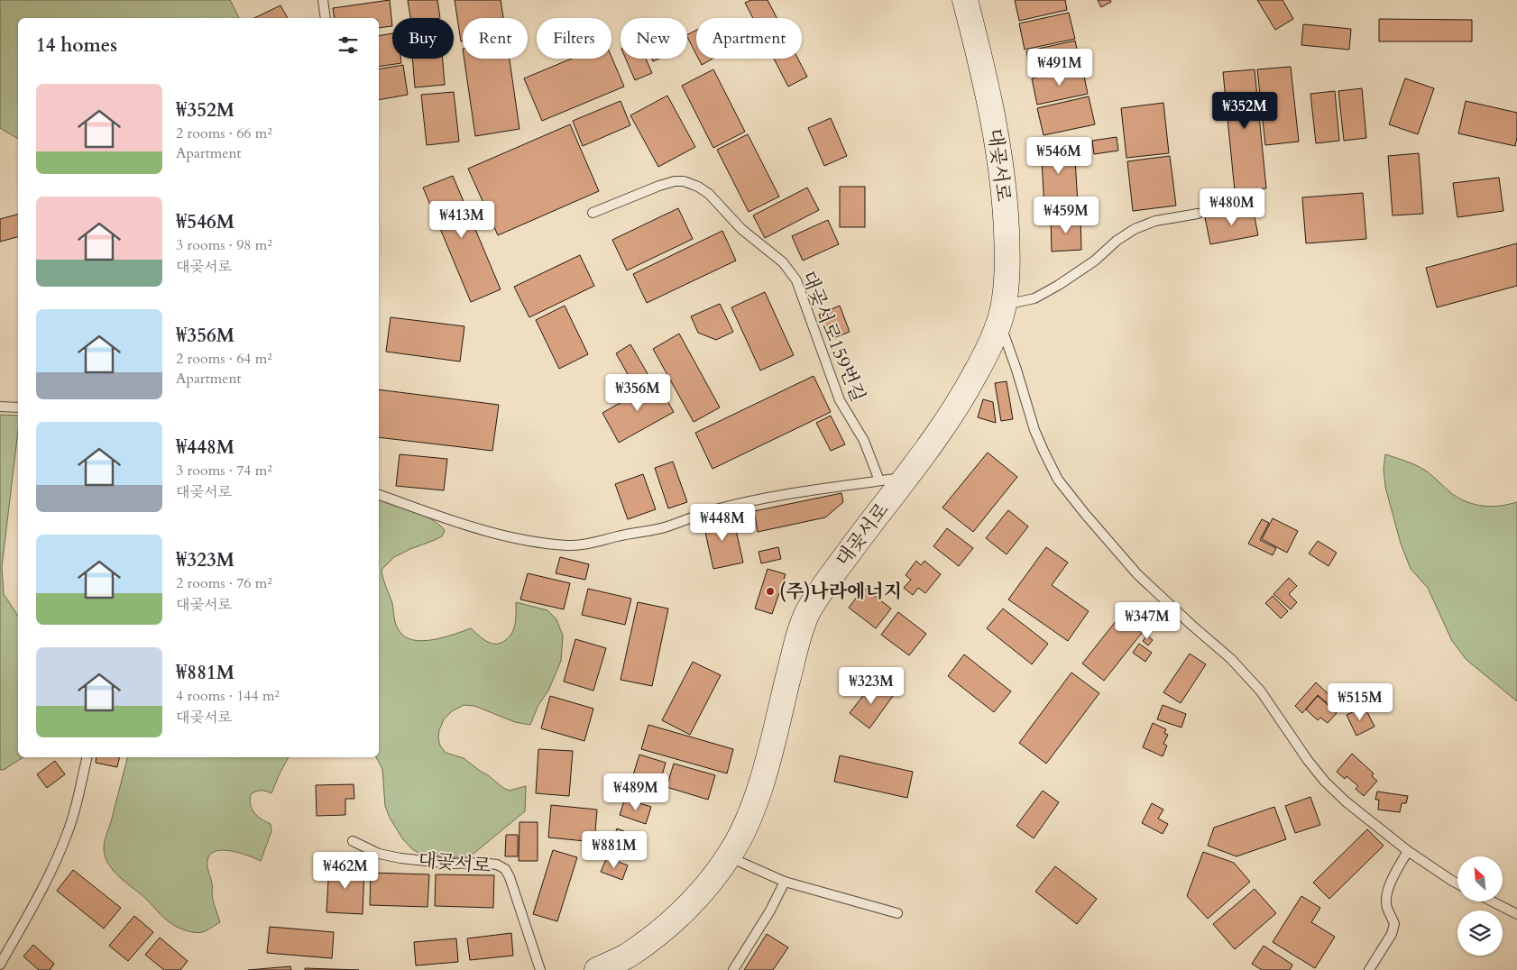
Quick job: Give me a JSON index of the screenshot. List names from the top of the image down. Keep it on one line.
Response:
{"streets":{"street":["대곶서로"],"lane":["대곶서로159번길"]},"places":["(주)나라에너지"],"north":"top left","page":{"chip":["Buy","Rent","Filters","New","Apartment"],"heading":"14 homes","price":["₩491M","₩352M","₩546M","₩480M","₩459M","₩413M","₩356M","₩448M","₩347M","₩323M","₩515M","₩489M","₩881M","₩462M"],"list":[{"name":"₩352M","note":"2 rooms · 66 m² · Apartment"},{"name":"₩546M","note":"3 rooms · 98 m² · 대곶서로"},{"name":"₩356M","note":"2 rooms · 64 m² · Apartment"},{"name":"₩448M","note":"3 rooms · 74 m² · 대곶서로"},{"name":"₩323M","note":"2 rooms · 76 m² · 대곶서로"},{"name":"₩881M","note":"4 rooms · 144 m² · 대곶서로"}]}}
